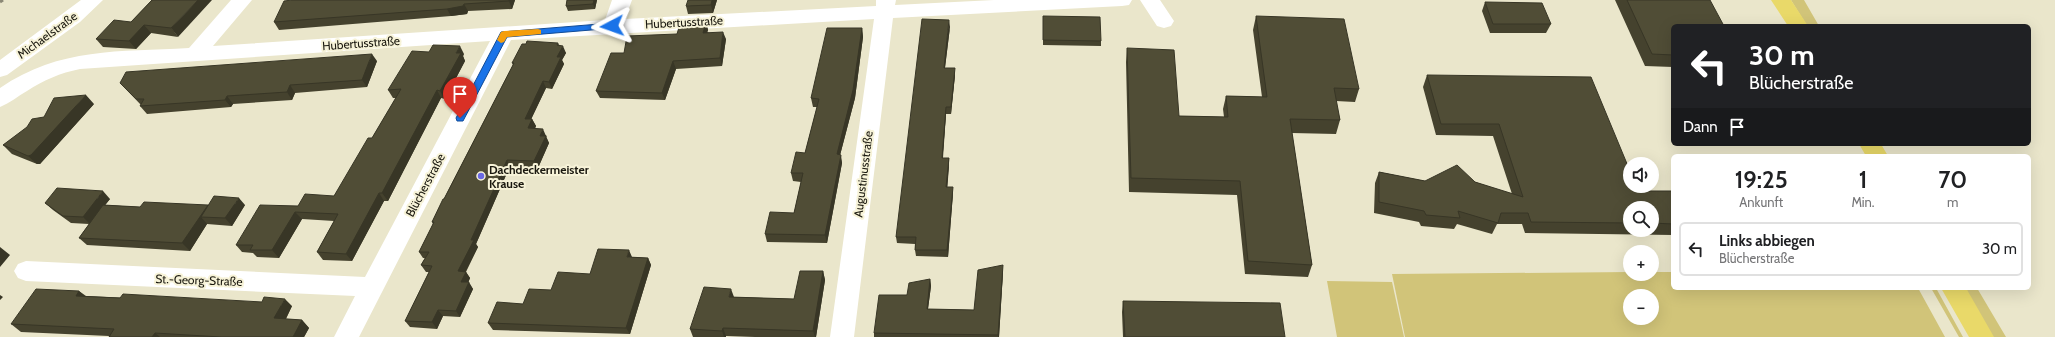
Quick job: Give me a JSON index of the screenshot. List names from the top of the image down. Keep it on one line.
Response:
{"streets":{"street":["Hubertusstraße","Michaelstraße","Augustinusstraße","Blücherstraße","St.-Georg-Straße"]},"crossings":[["Hubertusstraße","Augustinusstraße"],["Hubertusstraße","Blücherstraße"],["Blücherstraße","St.-Georg-Straße"]],"places":["Dachdeckermeister Krause"],"page":{"turn":["30 m","Blücherstraße"],"then":"Dann","eta":["19:25","Ankunft","1","Min.","70","m"],"map_buttons":["+","−"],"list":[{"name":"Links abbiegen","note":"Blücherstraße","value":"30 m"}]}}
